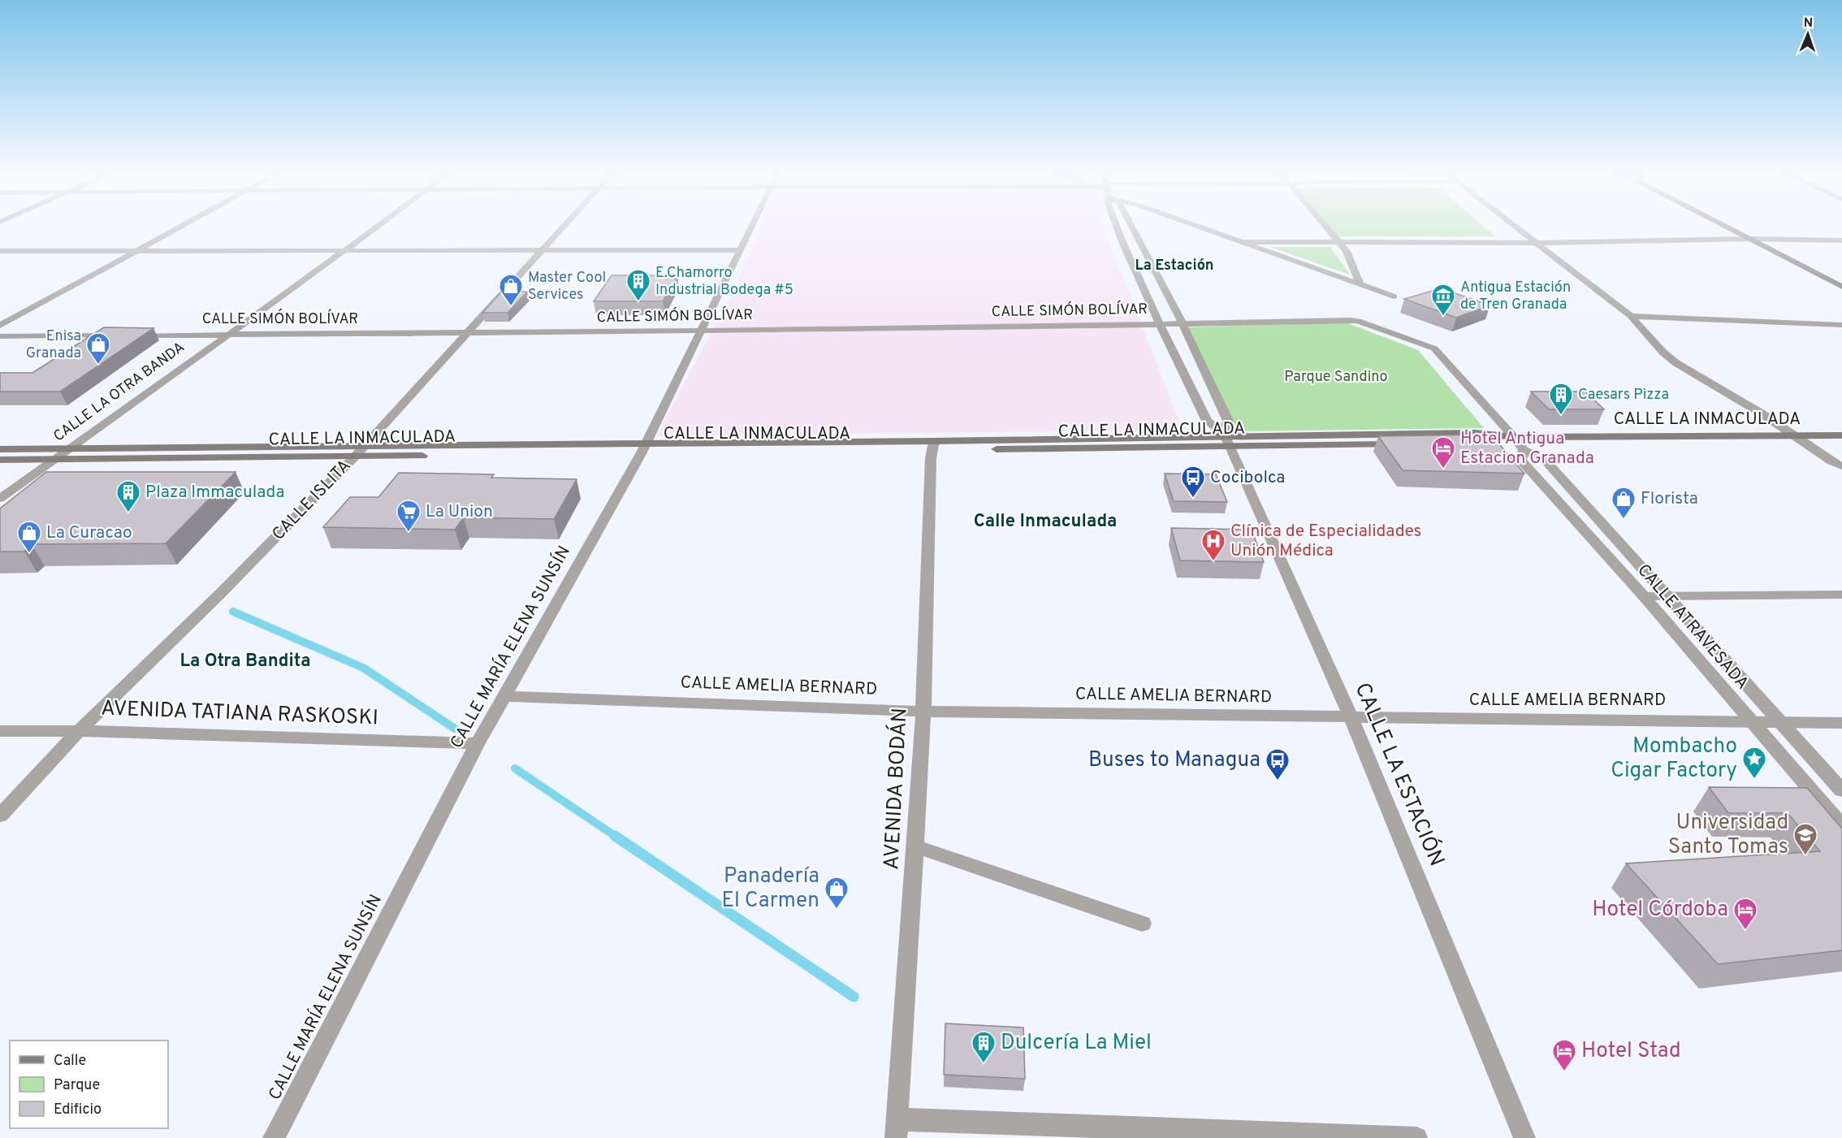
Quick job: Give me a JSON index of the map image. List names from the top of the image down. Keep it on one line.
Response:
{"streets":{"main road":["CALLE LA INMACULADA"],"street":["CALLE SIMÓN BOLÍVAR","CALLE LA OTRA BANDA","CALLE ISLITA","CALLE ATRAVESADA","CALLE MARÍA ELENA SUNSÍN","CALLE AMELIA BERNARD","AVENIDA TATIANA RASKOSKI","CALLE LA ESTACIÓN","AVENIDA BODÁN"]},"crossings":[["CALLE SIMÓN BOLÍVAR","CALLE LA OTRA BANDA"],["CALLE SIMÓN BOLÍVAR","CALLE ISLITA"],["CALLE SIMÓN BOLÍVAR","CALLE ATRAVESADA"],["CALLE SIMÓN BOLÍVAR","CALLE MARÍA ELENA SUNSÍN"],["CALLE SIMÓN BOLÍVAR","CALLE LA ESTACIÓN"],["CALLE LA OTRA BANDA","CALLE LA INMACULADA"],["CALLE LA INMACULADA","CALLE ISLITA"],["CALLE LA INMACULADA","CALLE ATRAVESADA"],["CALLE LA INMACULADA","CALLE MARÍA ELENA SUNSÍN"],["CALLE LA INMACULADA","CALLE LA ESTACIÓN"],["CALLE LA INMACULADA","AVENIDA BODÁN"],["CALLE ISLITA","AVENIDA TATIANA RASKOSKI"],["CALLE ATRAVESADA","CALLE AMELIA BERNARD"],["CALLE MARÍA ELENA SUNSÍN","CALLE AMELIA BERNARD"],["CALLE MARÍA ELENA SUNSÍN","AVENIDA TATIANA RASKOSKI"],["CALLE AMELIA BERNARD","CALLE LA ESTACIÓN"],["CALLE AMELIA BERNARD","AVENIDA BODÁN"]],"districts":["La Estación","Calle Inmaculada","La Otra Bandita"],"parks":["Parque Sandino"],"places":{"building":["E.Chamorro Industrial Bodega #5","Caesars Pizza","Plaza Immaculada","Dulcería La Miel"],"shop":["Master Cool Services","Enisa Granada","Florista","La Curacao","Panadería El Carmen"],"museum":["Antigua Estación de Tren Granada"],"hotel":["Hotel Antigua Estacion Granada","Hotel Córdoba","Hotel Stad"],"bus stop":["Cocibolca","Buses to Managua"],"supermarket":["La Union"],"hospital":["Clínica de Especialidades Unión Médica"],"place":["Mombacho Cigar Factory"],"school or university":["Universidad Santo Tomas"]},"legend":["Calle","Parque","Edificio"],"north":"top"}
